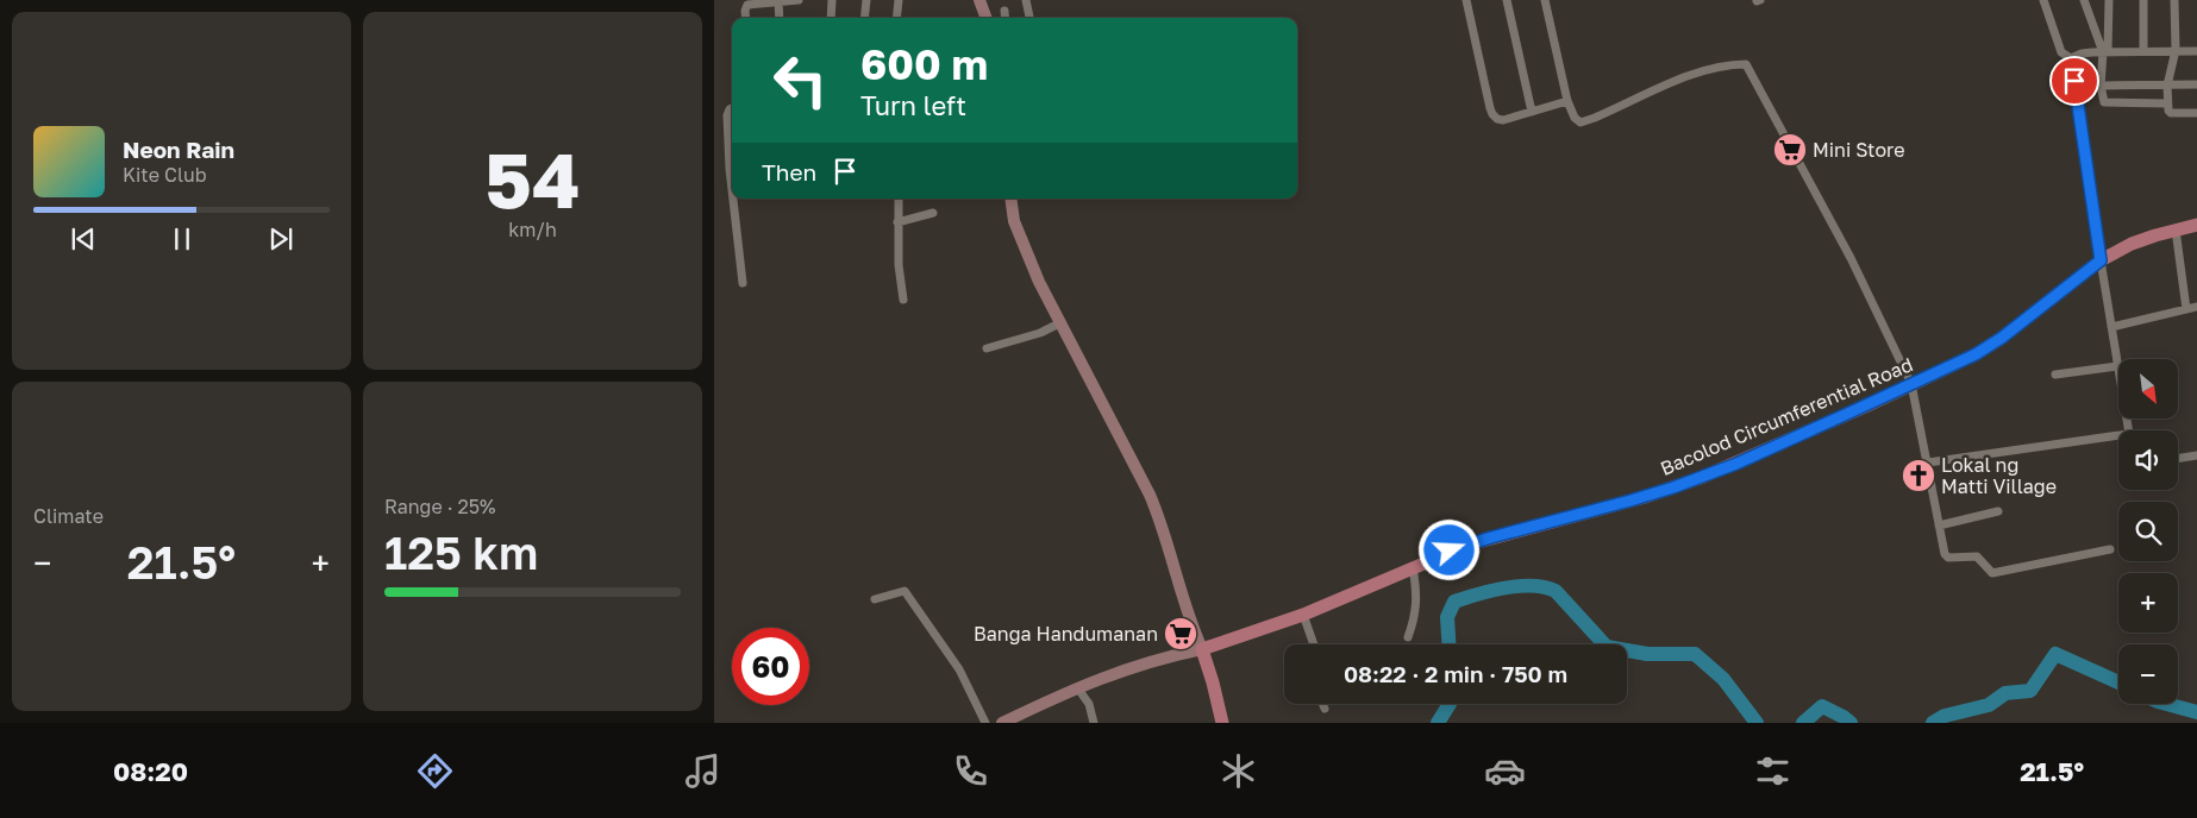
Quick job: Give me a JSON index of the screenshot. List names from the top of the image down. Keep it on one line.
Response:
{"streets":{"main road":["Bacolod Circumferential Road"]},"places":{"supermarket":["Mini Store","Banga Handumanan"],"church":["Lokal ng Matti Village"]},"north":"bottom right","page":{"tile":[["54","km/h"],"Climate",["Range · 25%","125 km"]],"turn":["600 m","Turn left"],"song":["Neon Rain","Kite Club"],"then":"Then","map_buttons":["+","−"],"heat":["−","21.5°","+"],"limit":"60","trip":"08:22 · 2 min · 750 m","tabs":["08:20","21.5°"]}}
